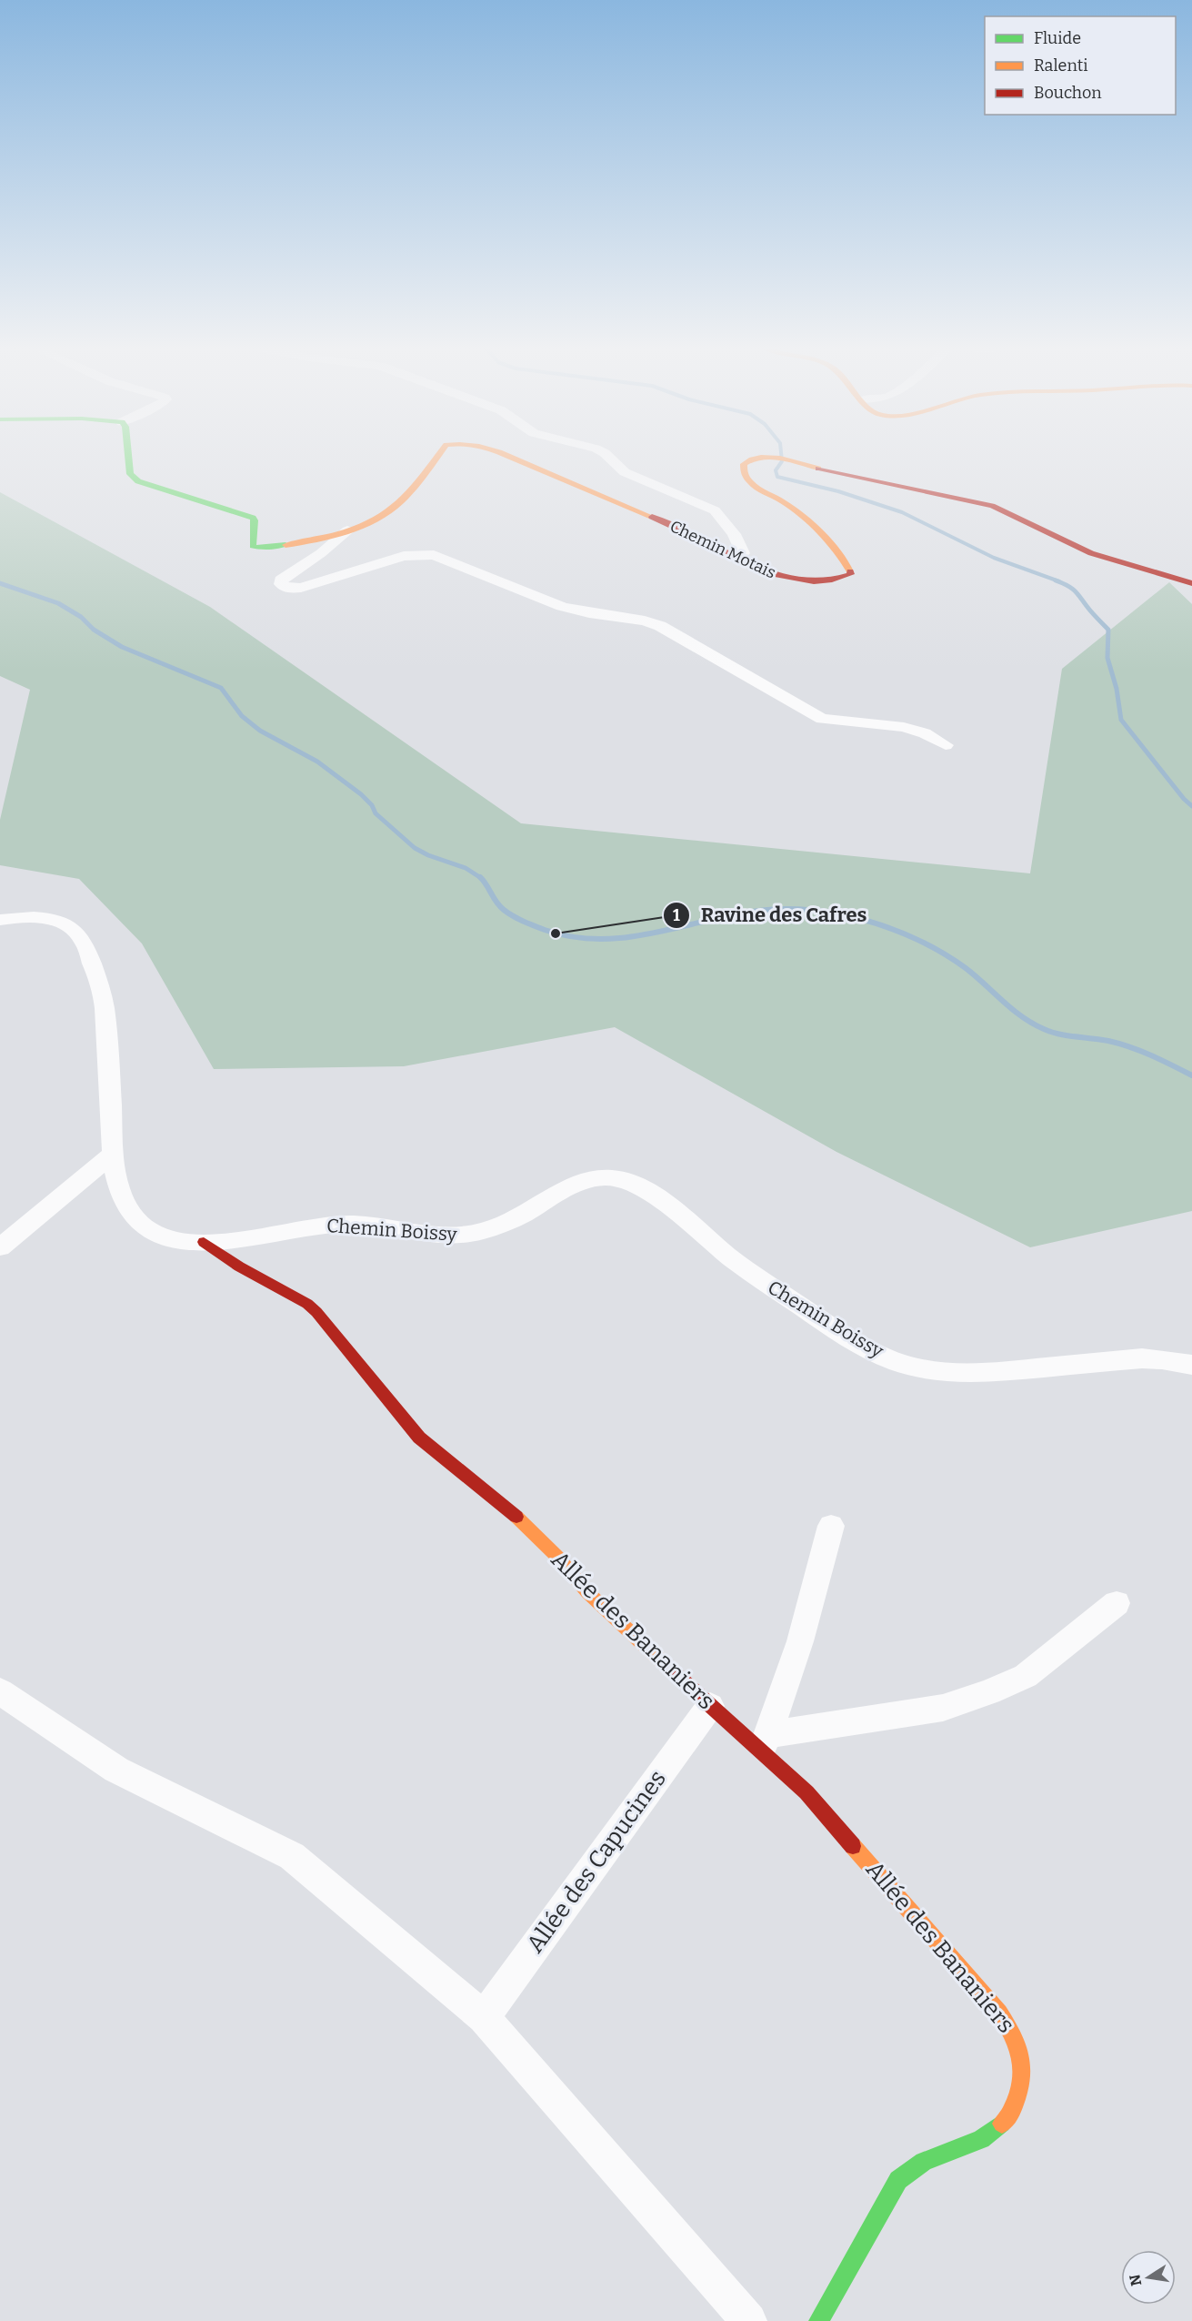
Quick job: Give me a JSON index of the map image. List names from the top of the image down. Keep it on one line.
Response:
{"streets":{"street":["Chemin Motais","Chemin Boissy","Allée des Bananiers","Allée des Capucines"]},"crossings":[["Chemin Boissy","Allée des Bananiers"],["Allée des Bananiers","Allée des Capucines"]],"places":["Ravine des Cafres"],"legend":["Fluide","Ralenti","Bouchon"],"north":"left"}
